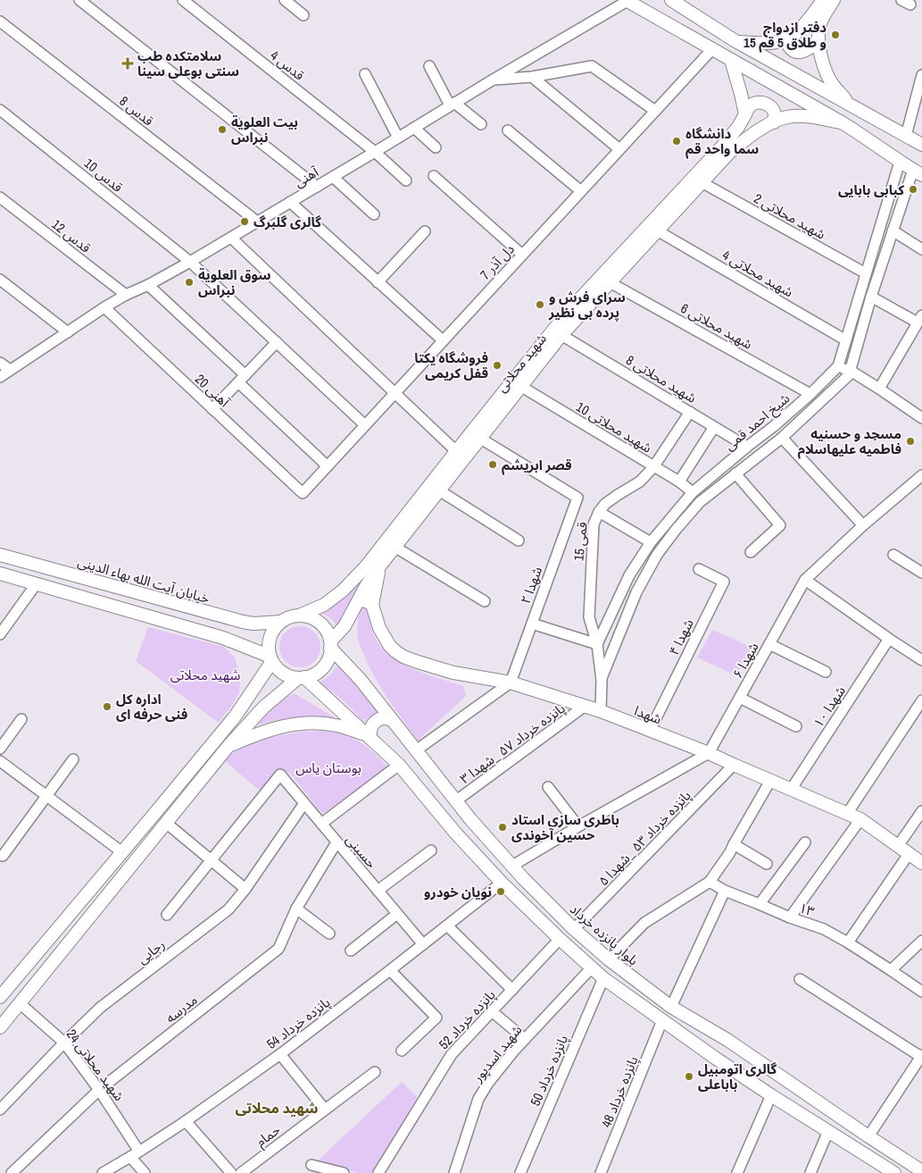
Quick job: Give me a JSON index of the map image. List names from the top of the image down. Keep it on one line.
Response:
{"streets":{"main road":["شهید محلاتی","خیابان آیت الله بهاء الدینی","شهدا","بلوار پانزده خرداد"],"street":["قدس 4","قدس 8","قدس 10","آهنی","شهید محلاتی 2","قدس 12","دل آذر 7","شهید محلاتی 4","شهید محلاتی 6","شهید محلاتی 8","آهنی 20","شیخ احمد قمی","شهید محلاتی 10","قمی 15","شهدا ۲","شهدا ۴","شهدا ۶","شهدا ۱۰","پانزده خرداد ۵۷ _شهدا ۳","پانزده خرداد ۵۳ _شهدا ۵","حسینی","۱۳","رجایی","مدرسه","پانزده خرداد 52","پانزده خرداد 54","شهید اسدپور","شهید محلاتی 24","پانزده خرداد 50","پانزده خرداد 48","حمام"]},"crossings":[["قدس 4","آهنی"],["قدس 8","آهنی"],["قدس 10","آهنی"],["قدس 10","دل آذر 7"],["آهنی","قدس 12"],["آهنی","آهنی 20"],["شهید محلاتی 2","شهید محلاتی"],["شهید محلاتی 2","شیخ احمد قمی"],["دل آذر 7","آهنی 20"],["شهید محلاتی 4","شهید محلاتی"],["شهید محلاتی 4","شیخ احمد قمی"],["شهید محلاتی 6","شهید محلاتی"],["شهید محلاتی 6","شیخ احمد قمی"],["شهید محلاتی","شهید محلاتی 8"],["شهید محلاتی","شهید محلاتی 10"],["شهید محلاتی","خیابان آیت الله بهاء الدینی"],["شهید محلاتی","شهدا ۲"],["شهید محلاتی","شهدا"],["شهید محلاتی","بلوار پانزده خرداد"],["شهید محلاتی 8","شیخ احمد قمی"],["شهید محلاتی 8","قمی 15"],["شیخ احمد قمی","شهید محلاتی 10"],["شیخ احمد قمی","قمی 15"],["شیخ احمد قمی","شهدا"],["شهید محلاتی 10","قمی 15"],["خیابان آیت الله بهاء الدینی","بلوار پانزده خرداد"],["شهدا ۲","شهدا"],["شهدا ۴","شهدا"],["شهدا ۶","شهدا"],["شهدا ۱۰","شهدا"],["شهدا","پانزده خرداد ۵۷ _شهدا ۳"],["شهدا","پانزده خرداد ۵۳ _شهدا ۵"],["پانزده خرداد ۵۷ _شهدا ۳","بلوار پانزده خرداد"],["پانزده خرداد ۵۳ _شهدا ۵","بلوار پانزده خرداد"],["حسینی","رجایی"],["حسینی","مدرسه"],["حسینی","پانزده خرداد 54"],["رجایی","شهید محلاتی 24"],["مدرسه","شهید محلاتی 24"],["پانزده خرداد 54","شهید محلاتی 24"]],"districts":["شهید محلاتی"],"parks":["شهید محلاتی","بوستان یاس"],"places":{"other":["دفتر ازدواج 15 و طلاق 5 قم","بيت العلوية نبراس","دانشگاه سما واحد قم","کبابی بابایی","گالری گلبرگ","سوق العلوية نبراس","سرای فرش و پرده بی نظیر","فروشگاه یکتا قفل کریمی","مسجد و حسنیه فاطمیه علیهاسلام","قصر ابریشم","اداره کل فنی حرفه ای","باطری سازی استاد حسین آخوندی","نویان خودرو","گالری اتومبیل باباعلی"],"health":["سلامتکده طب سنتی بوعلی سینا"]}}
